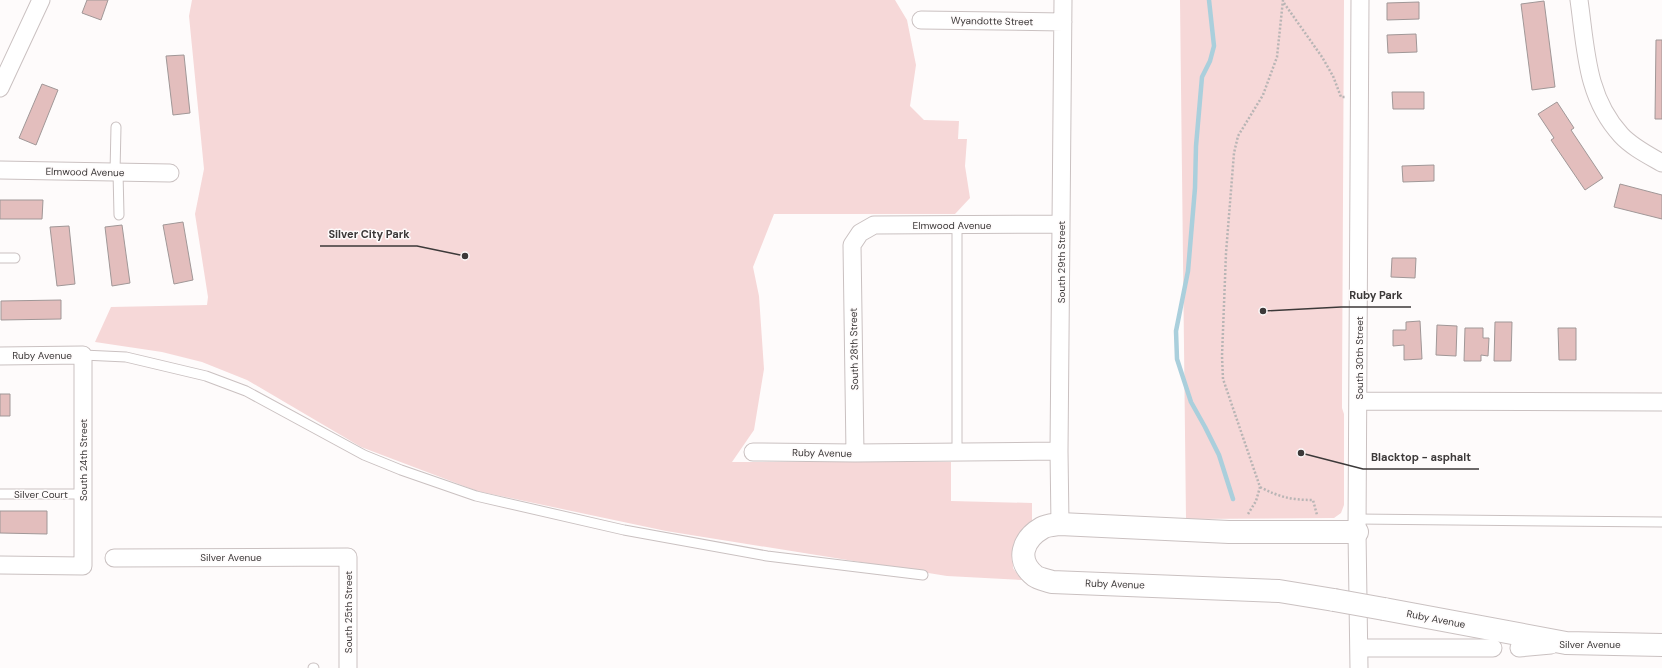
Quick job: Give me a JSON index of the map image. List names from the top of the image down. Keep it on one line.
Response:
{"streets":{"street":["Wyandotte Street","Elmwood Avenue","South 29th Street","South 28th Street","Ruby Avenue","South 30th Street","South 24th Street","Silver Avenue","South 25th Street"],"lane":["Silver Court"]},"crossings":[["Wyandotte Street","South 29th Street"],["Elmwood Avenue","South 29th Street"],["Elmwood Avenue","South 28th Street"],["South 29th Street","Ruby Avenue"],["South 28th Street","Ruby Avenue"],["Ruby Avenue","South 30th Street"],["Ruby Avenue","South 24th Street"],["Ruby Avenue","Silver Avenue"],["South 24th Street","Silver Court"],["Silver Avenue","South 25th Street"]],"places":["Silver City Park","Ruby Park","Blacktop - asphalt"]}
